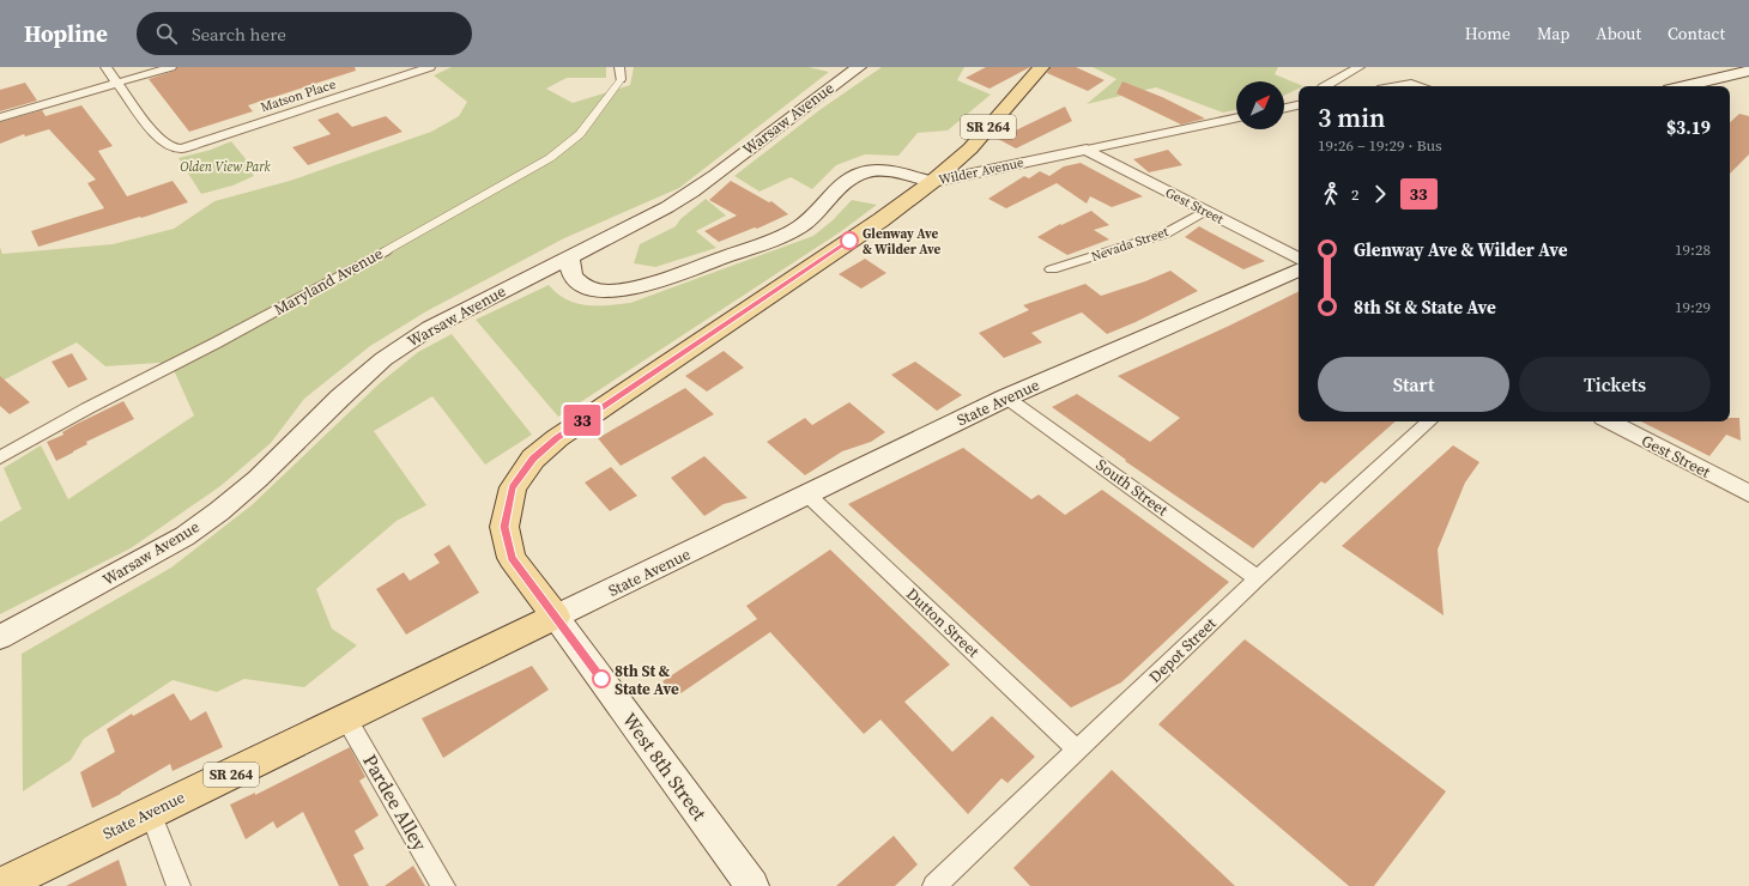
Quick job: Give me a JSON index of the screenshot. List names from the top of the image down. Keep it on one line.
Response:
{"streets":{"main road":["Warsaw Avenue","SR 264","Wilder Avenue","State Avenue","West 8th Street"],"street":["Matson Place","Gest Street","Nevada Street","Maryland Avenue","South Street","Dutton Street","Depot Street","Pardee Alley"]},"crossings":[["Warsaw Avenue","Wilder Avenue"],["SR 264","Wilder Avenue"],["SR 264","West 8th Street"],["Wilder Avenue","Gest Street"],["Wilder Avenue","West 8th Street"],["Gest Street","Nevada Street"],["State Avenue","South Street"],["State Avenue","Dutton Street"],["State Avenue","West 8th Street"],["State Avenue","Pardee Alley"],["South Street","Depot Street"],["Dutton Street","Depot Street"]],"parks":["Olden View Park"],"places":["Glenway Ave & Wilder Ave","8th St & State Ave"],"lines":["bus line 33"],"north":"top right","page":{"header":"Hopline","search":"Search here","nav":["Home","Map","About","Contact"],"on_map":"33","heading":["3 min","19:26 – 19:29 · Bus","$3.19"],"legs":["2","33"],"list":[{"name":"Glenway Ave & Wilder Ave","value":"19:28"},{"name":"8th St & State Ave","value":"19:29"}],"buttons":["Start","Tickets"]}}
